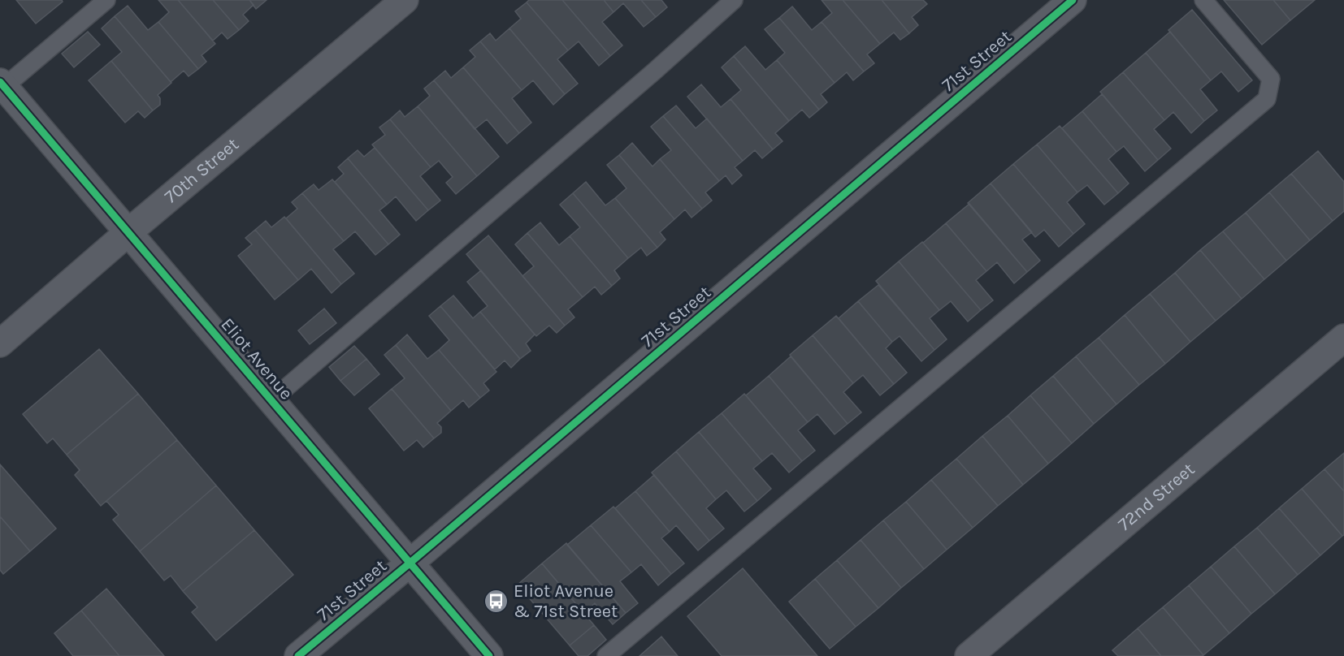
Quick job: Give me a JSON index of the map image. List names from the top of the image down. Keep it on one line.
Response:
{"streets":{"street":["71st Street","70th Street","Eliot Avenue","72nd Street"]},"crossings":[["71st Street","Eliot Avenue"],["70th Street","Eliot Avenue"]],"places":{"bus stop":["Eliot Avenue & 71st Street"]}}
